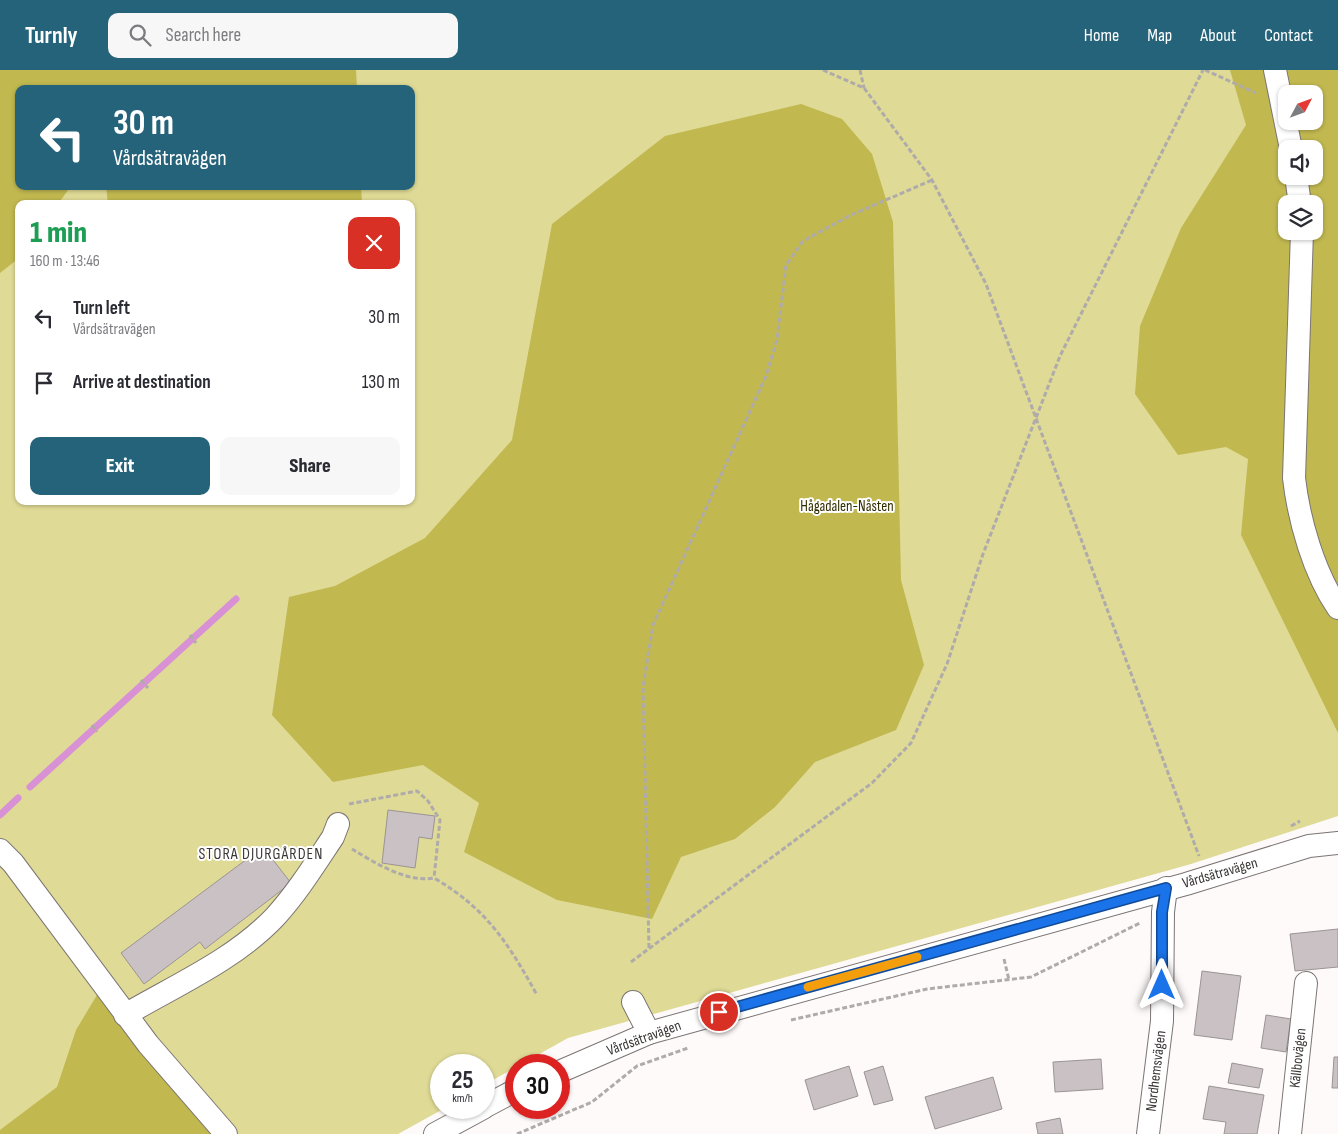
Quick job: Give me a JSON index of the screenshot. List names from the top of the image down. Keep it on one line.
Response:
{"streets":{"street":["Vårdsätravägen","Källbovägen","Nordhemsvägen"]},"crossings":[["Vårdsätravägen","Nordhemsvägen"]],"districts":["STORA DJURGÅRDEN"],"parks":["Hågadalen-Nåsten"],"north":"top right","page":{"header":"Turnly","search":"Search here","nav":["Home","Map","About","Contact"],"turn":["30 m","Vårdsätravägen"],"heading":["1 min","160 m · 13:46"],"list":[{"name":"Turn left","note":"Vårdsätravägen","value":"30 m"},{"name":"Arrive at destination","value":"130 m"}],"buttons":["Exit","Share"],"speed":"25 km/h","limit":"30"}}
